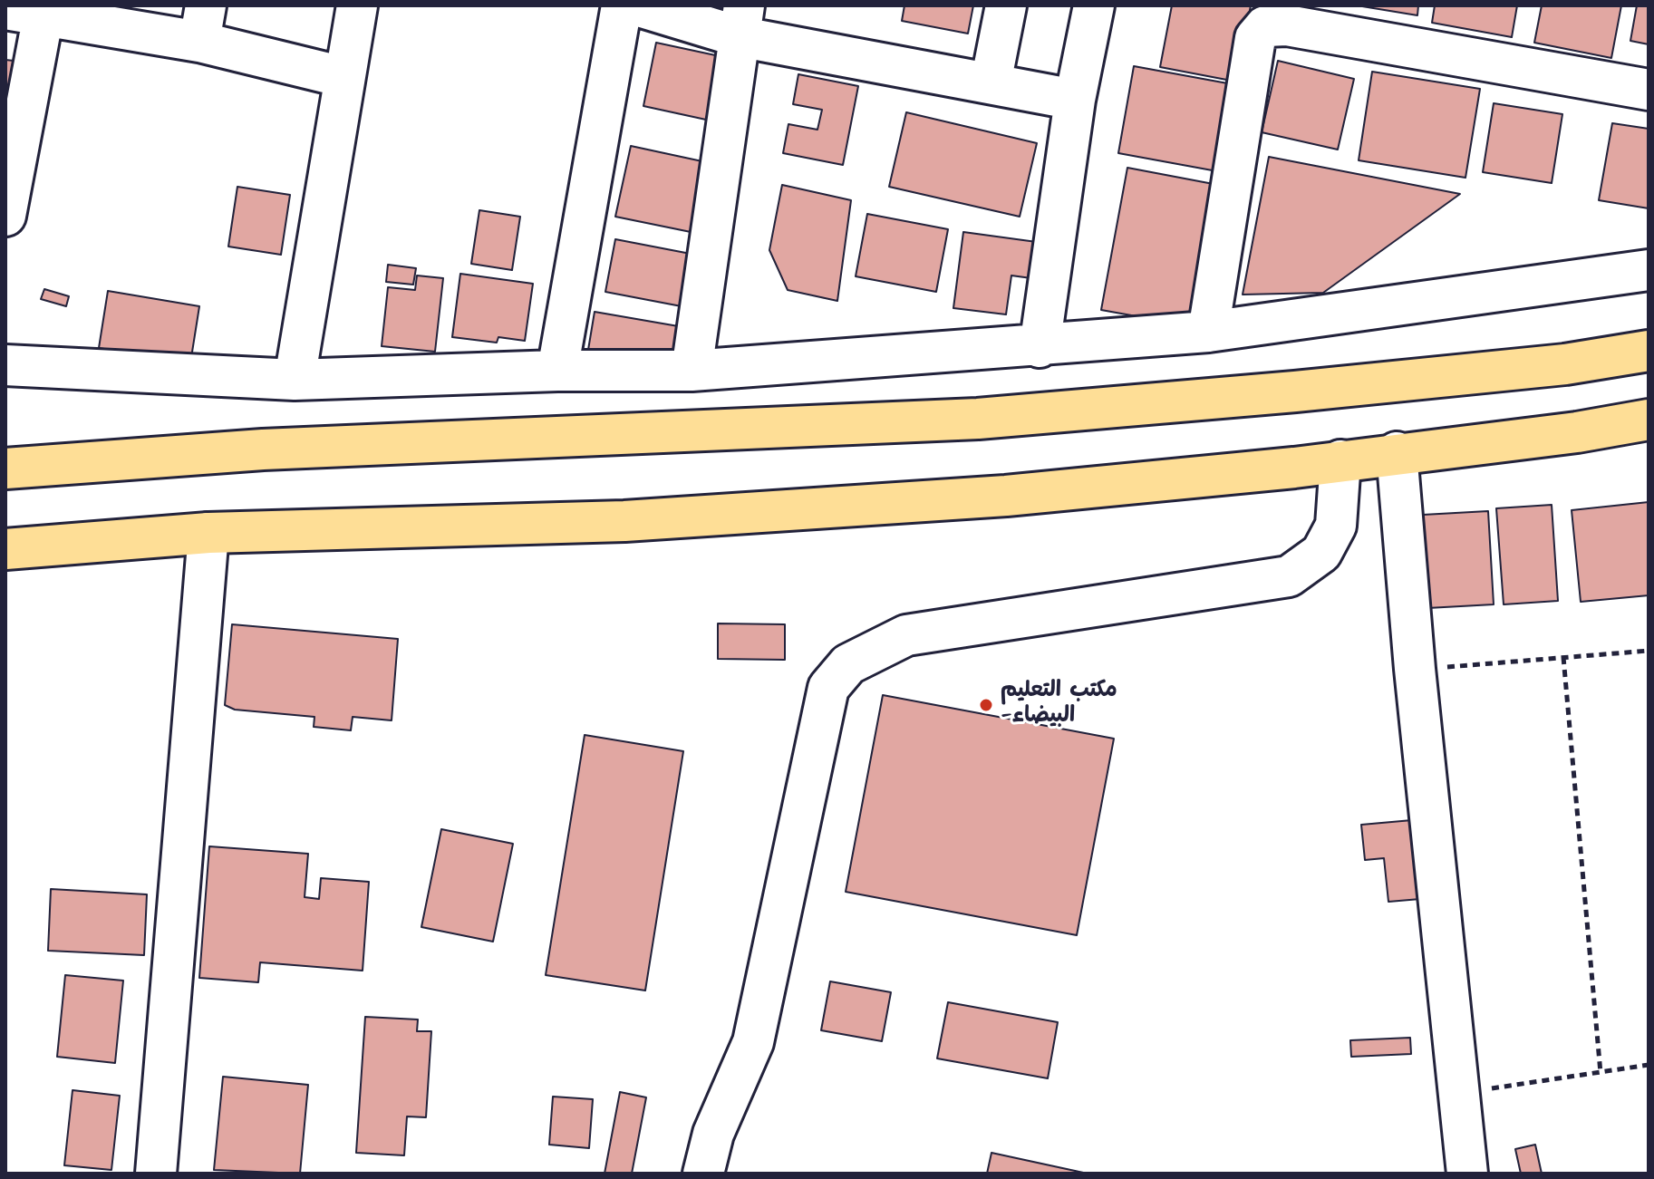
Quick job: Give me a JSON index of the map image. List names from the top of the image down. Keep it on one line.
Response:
{"places":["مكتب التعليم -البيضاء"]}
